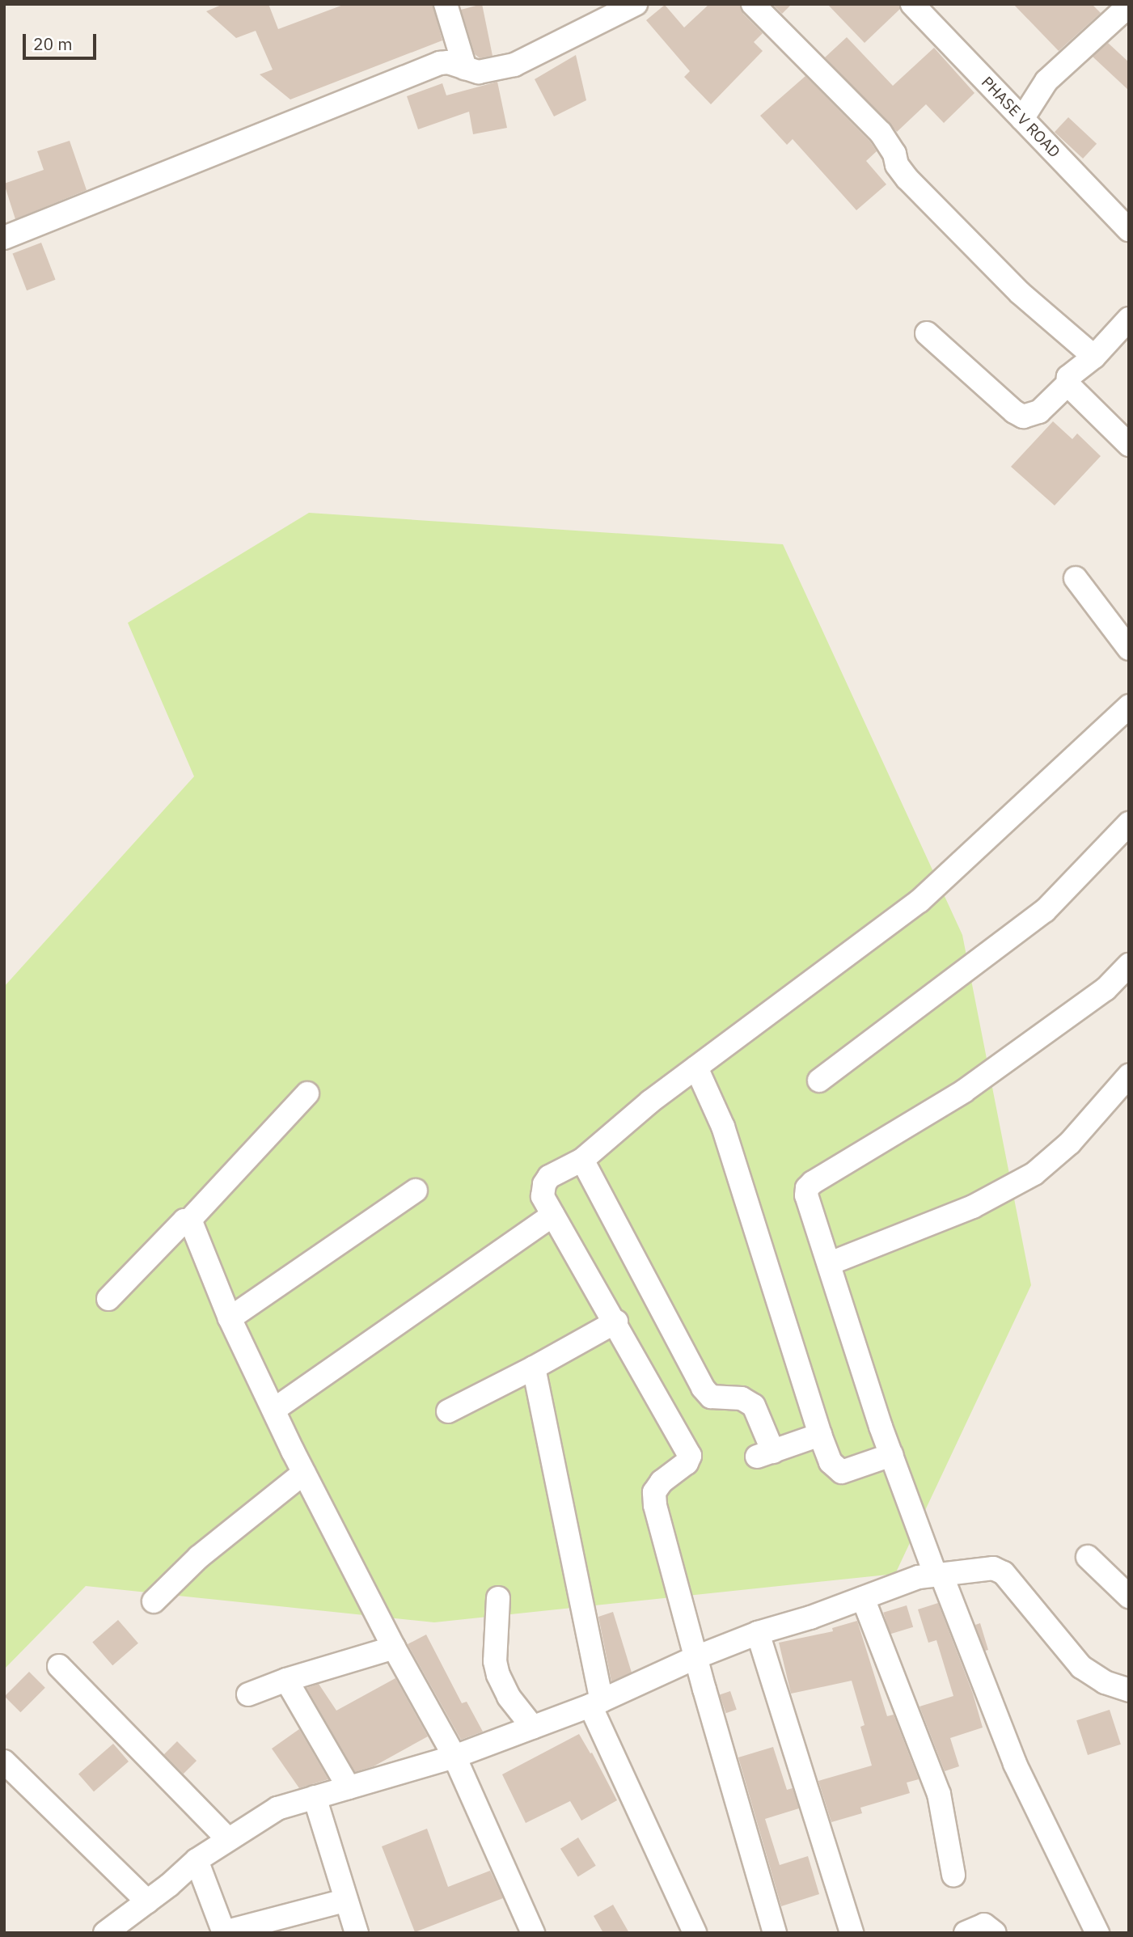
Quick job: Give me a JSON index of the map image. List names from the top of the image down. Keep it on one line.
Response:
{"streets":{"street":["PHASE V ROAD"]},"scale_bar":"20 m"}
